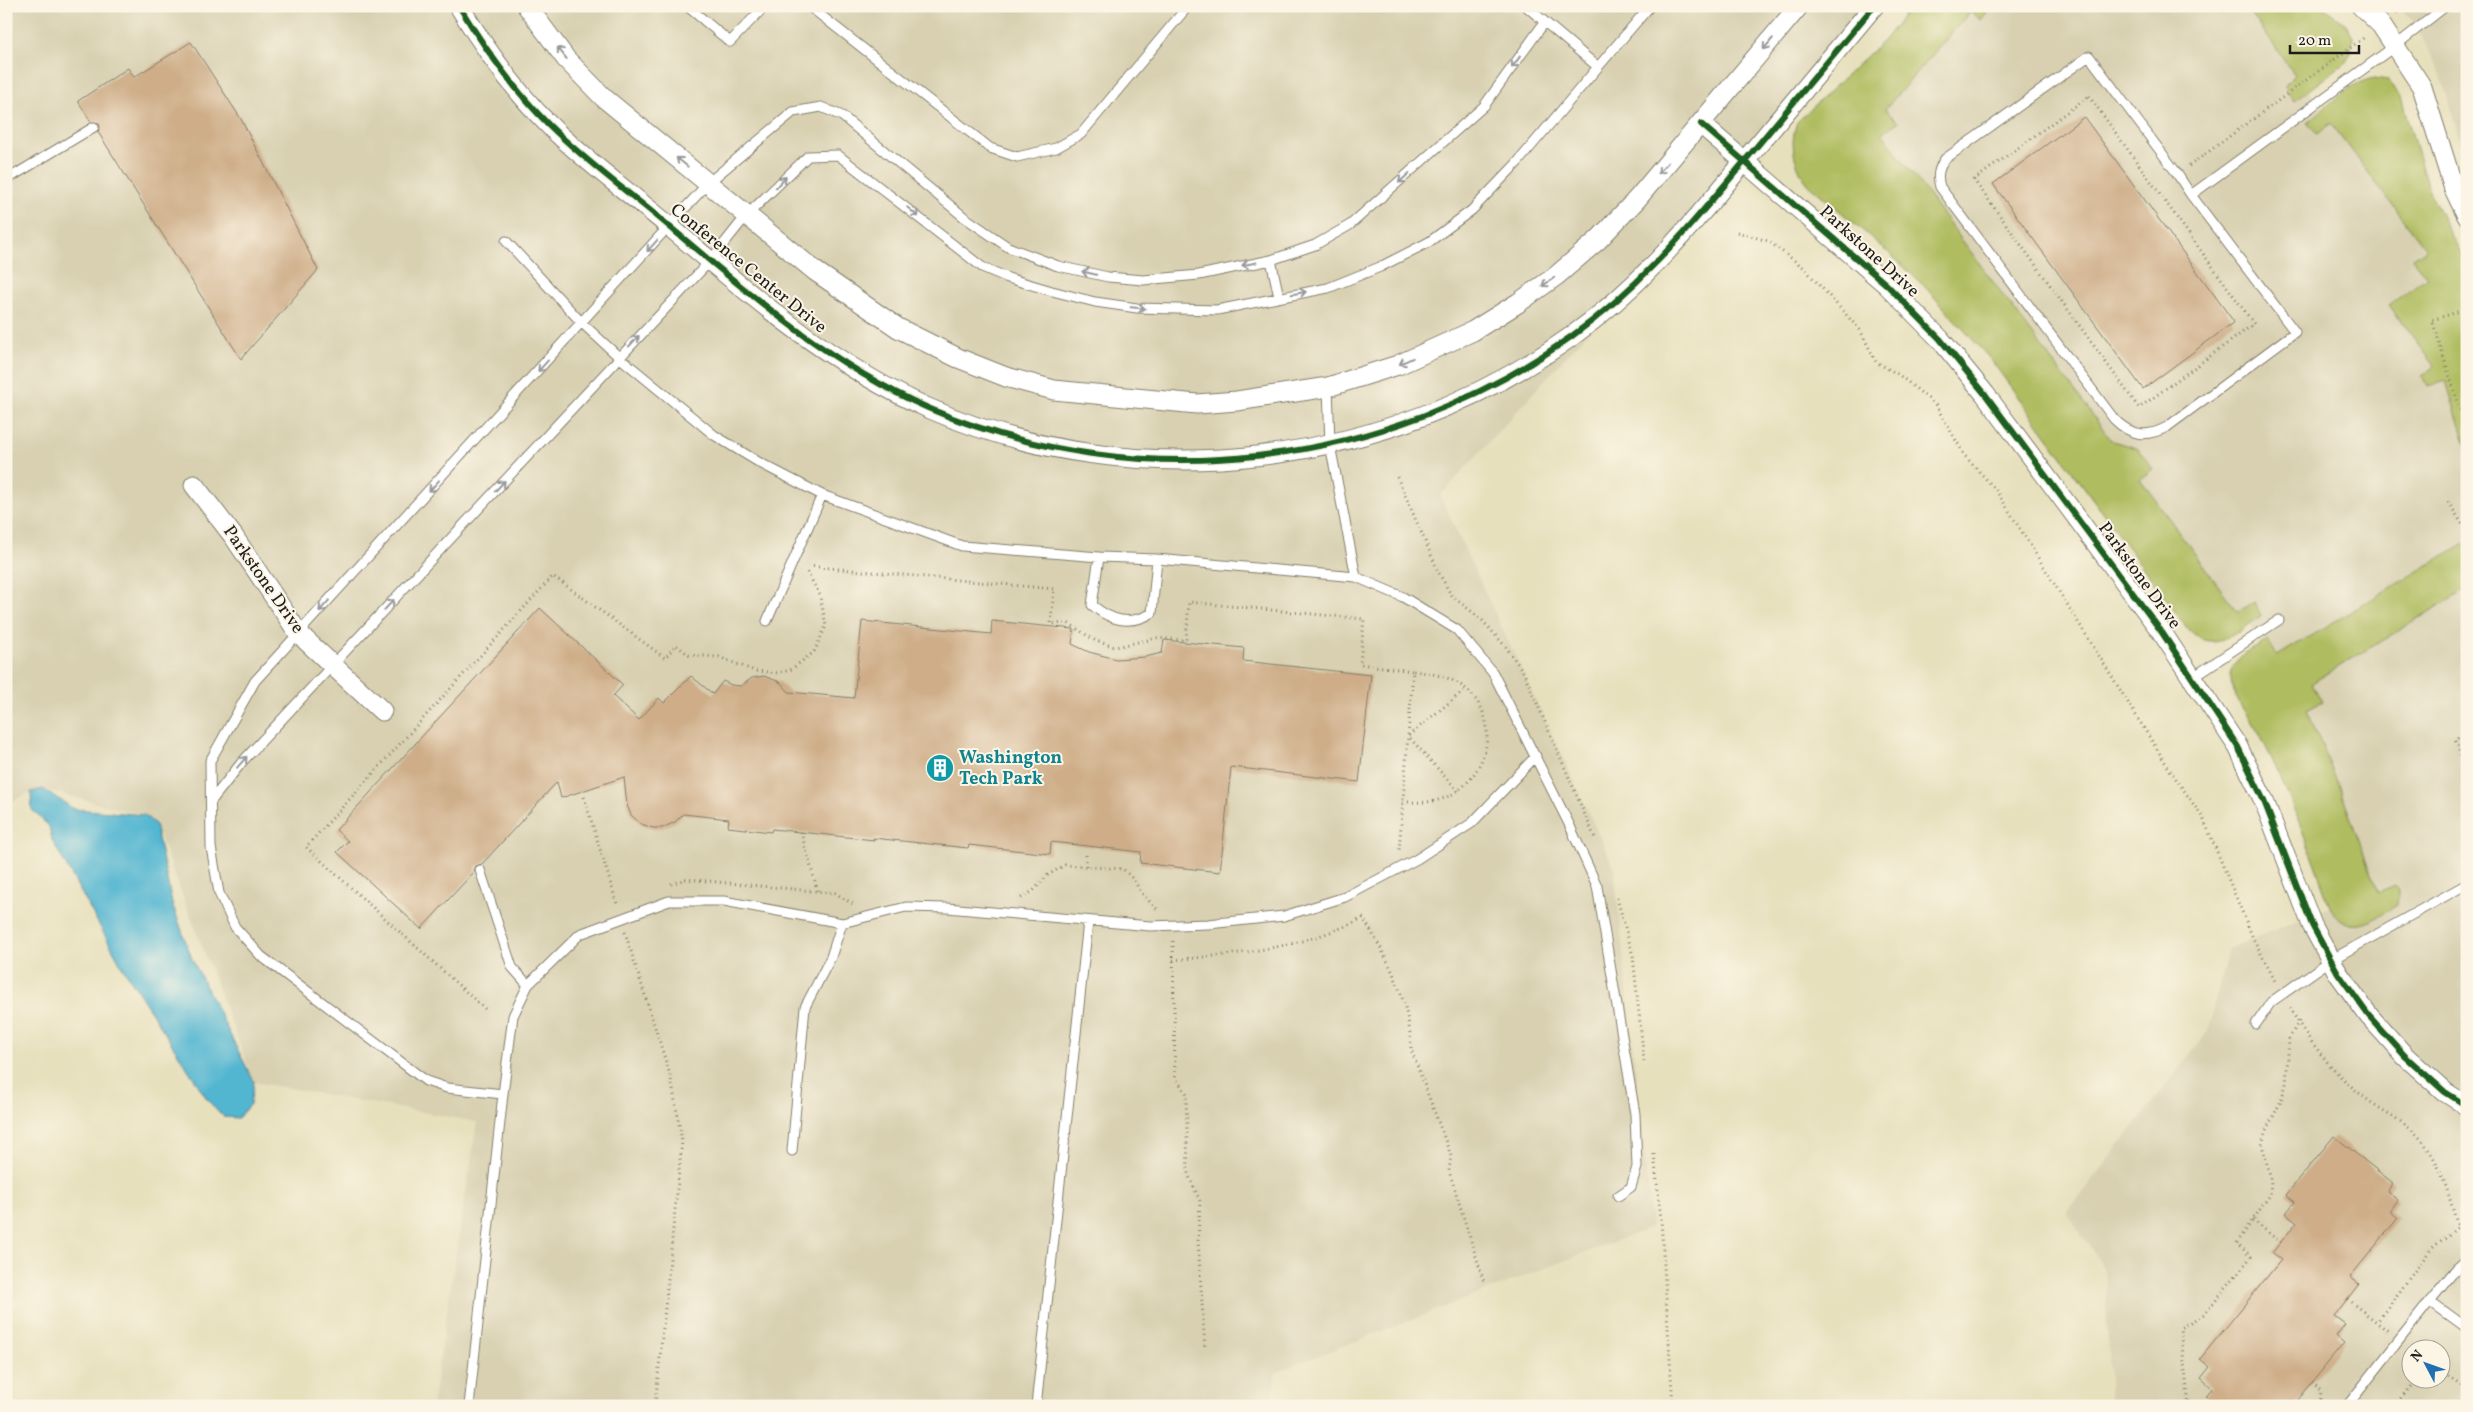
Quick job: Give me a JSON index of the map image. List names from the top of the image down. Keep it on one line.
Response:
{"streets":{"street":["Parkstone Drive","Conference Center Drive"]},"crossings":[["Parkstone Drive","Conference Center Drive"]],"places":{"building":["Washington Tech Park"]},"scale_bar":"20 m","north":"top left"}
